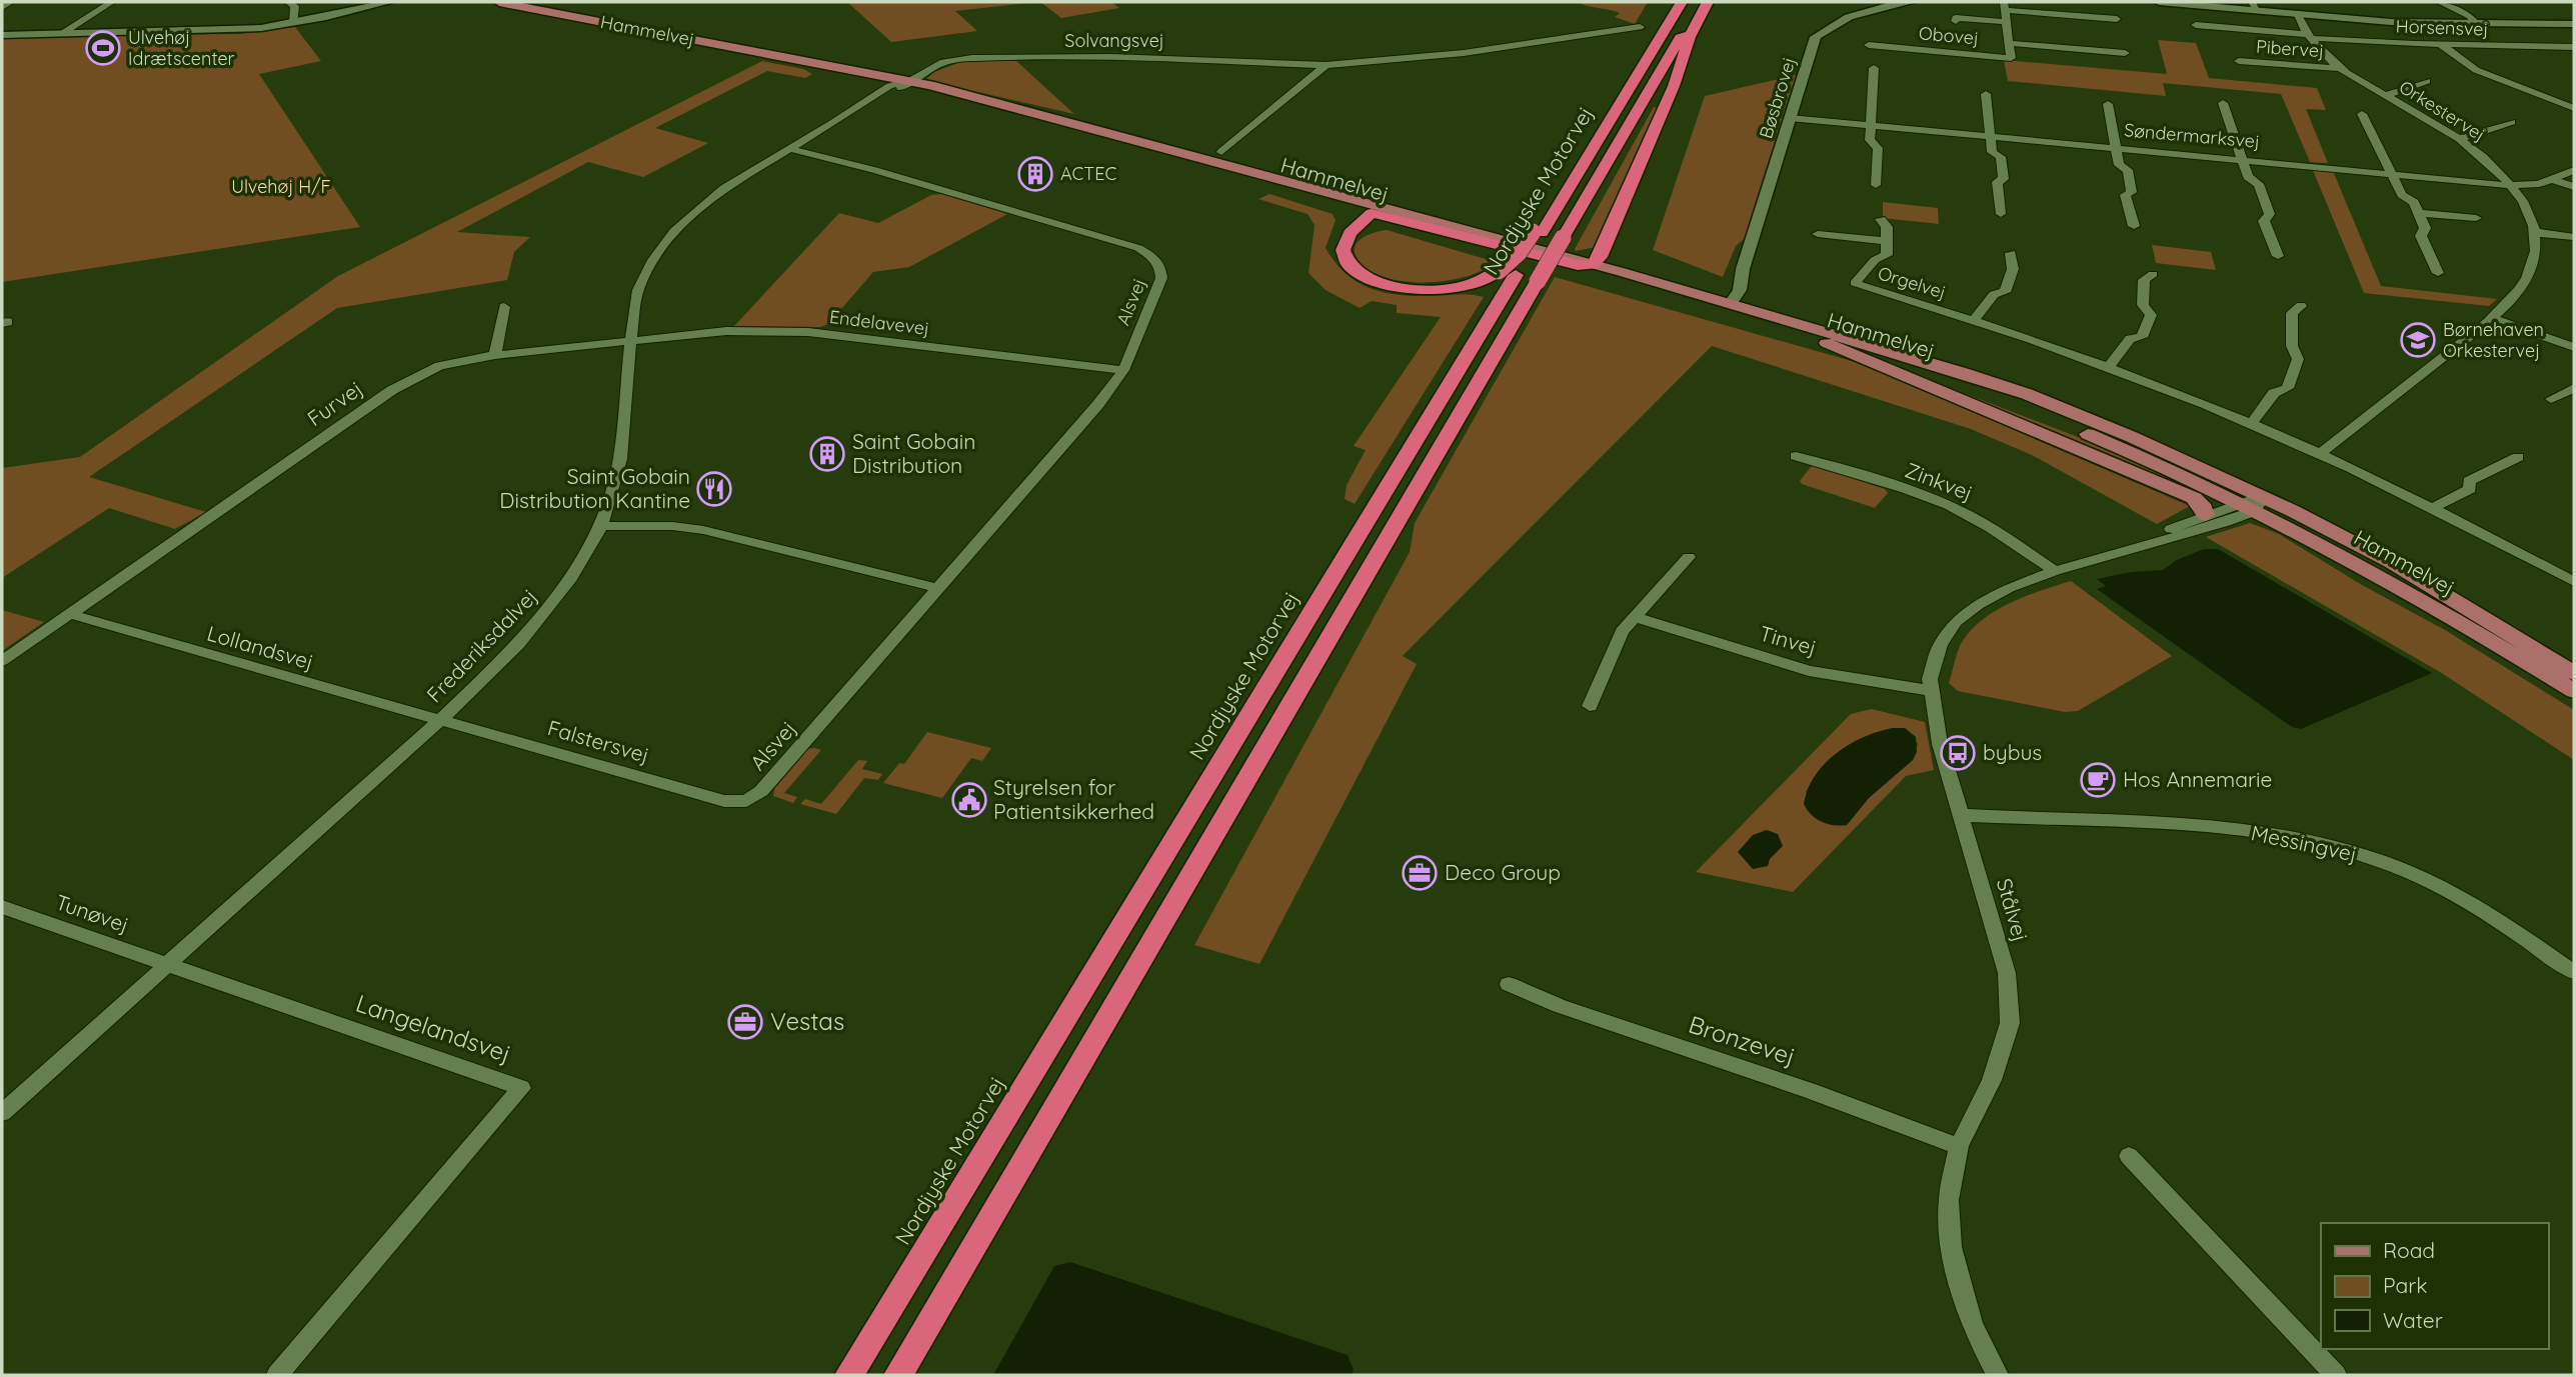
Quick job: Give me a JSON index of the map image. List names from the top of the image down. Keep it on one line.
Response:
{"streets":{"highway":["Nordjyske Motorvej"],"main road":["Hammelvej"],"street":["Horsensvej","Obovej","Solvangsvej","Pibervej","Bøsbrovej","Orkestervej","Søndermarksvej","Orgelvej","Alsvej","Endelavevej","Furvej","Zinkvej","Tinvej","Frederiksdalvej","Lollandsvej","Falstersvej","Messingvej","Stålvej","Tunøvej","Langelandsvej","Bronzevej"]},"crossings":[["Horsensvej","Orkestervej"],["Hammelvej","Solvangsvej"],["Hammelvej","Bøsbrovej"],["Hammelvej","Frederiksdalvej"],["Hammelvej","Stålvej"],["Solvangsvej","Frederiksdalvej"],["Pibervej","Orkestervej"],["Bøsbrovej","Søndermarksvej"],["Orkestervej","Søndermarksvej"],["Orkestervej","Orgelvej"],["Alsvej","Endelavevej"],["Alsvej","Frederiksdalvej"],["Alsvej","Falstersvej"],["Endelavevej","Furvej"],["Endelavevej","Frederiksdalvej"],["Furvej","Frederiksdalvej"],["Furvej","Lollandsvej"],["Zinkvej","Stålvej"],["Tinvej","Stålvej"],["Frederiksdalvej","Lollandsvej"],["Frederiksdalvej","Falstersvej"],["Frederiksdalvej","Tunøvej"],["Frederiksdalvej","Langelandsvej"],["Lollandsvej","Falstersvej"],["Messingvej","Stålvej"],["Stålvej","Bronzevej"],["Tunøvej","Langelandsvej"]],"parks":["Ulvehøj H/F"],"places":{"sports":["Ulvehøj Idrætscenter"],"building":["ACTEC","Saint Gobain Distribution"],"school or university":["Børnehaven Orkestervej"],"restaurant":["Saint Gobain Distribution Kantine"],"bus stop":["bybus"],"cafe":["Hos Annemarie"],"public building":["Styrelsen for Patientsikkerhed"],"office":["Deco Group","Vestas"]},"legend":["Road","Park","Water"]}
